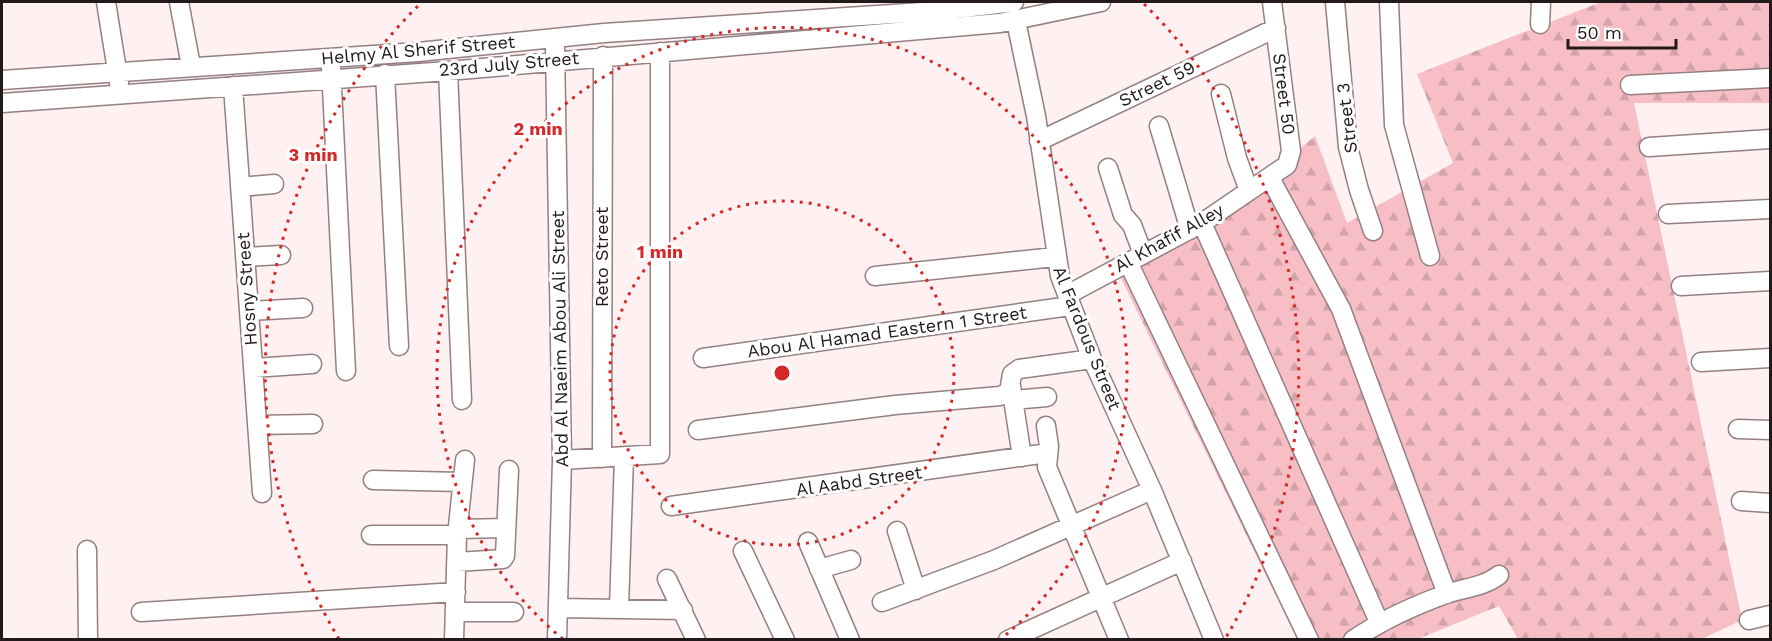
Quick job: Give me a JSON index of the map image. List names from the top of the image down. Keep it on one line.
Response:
{"streets":{"street":["Helmy Al Sherif Street","23rd July Street","Street 59","Street 50","Street 3","Al Khafif Alley","Reto Street","Hosny Street","Abou Al Hamad Eastern 1 Street","Al Fardous Street","Abd Al Naeim Abou Ali Street","Al Aabd Street"]},"crossings":[["Helmy Al Sherif Street","Al Fardous Street"],["Helmy Al Sherif Street","Abd Al Naeim Abou Ali Street"],["23rd July Street","Reto Street"],["23rd July Street","Hosny Street"],["23rd July Street","Al Fardous Street"],["23rd July Street","Abd Al Naeim Abou Ali Street"],["Street 59","Street 50"],["Street 59","Al Fardous Street"],["Street 50","Al Khafif Alley"],["Al Khafif Alley","Abou Al Hamad Eastern 1 Street"],["Al Khafif Alley","Al Fardous Street"],["Abou Al Hamad Eastern 1 Street","Al Fardous Street"]],"scale_bar":"50 m","rings":["2 min","3 min","1 min"]}
